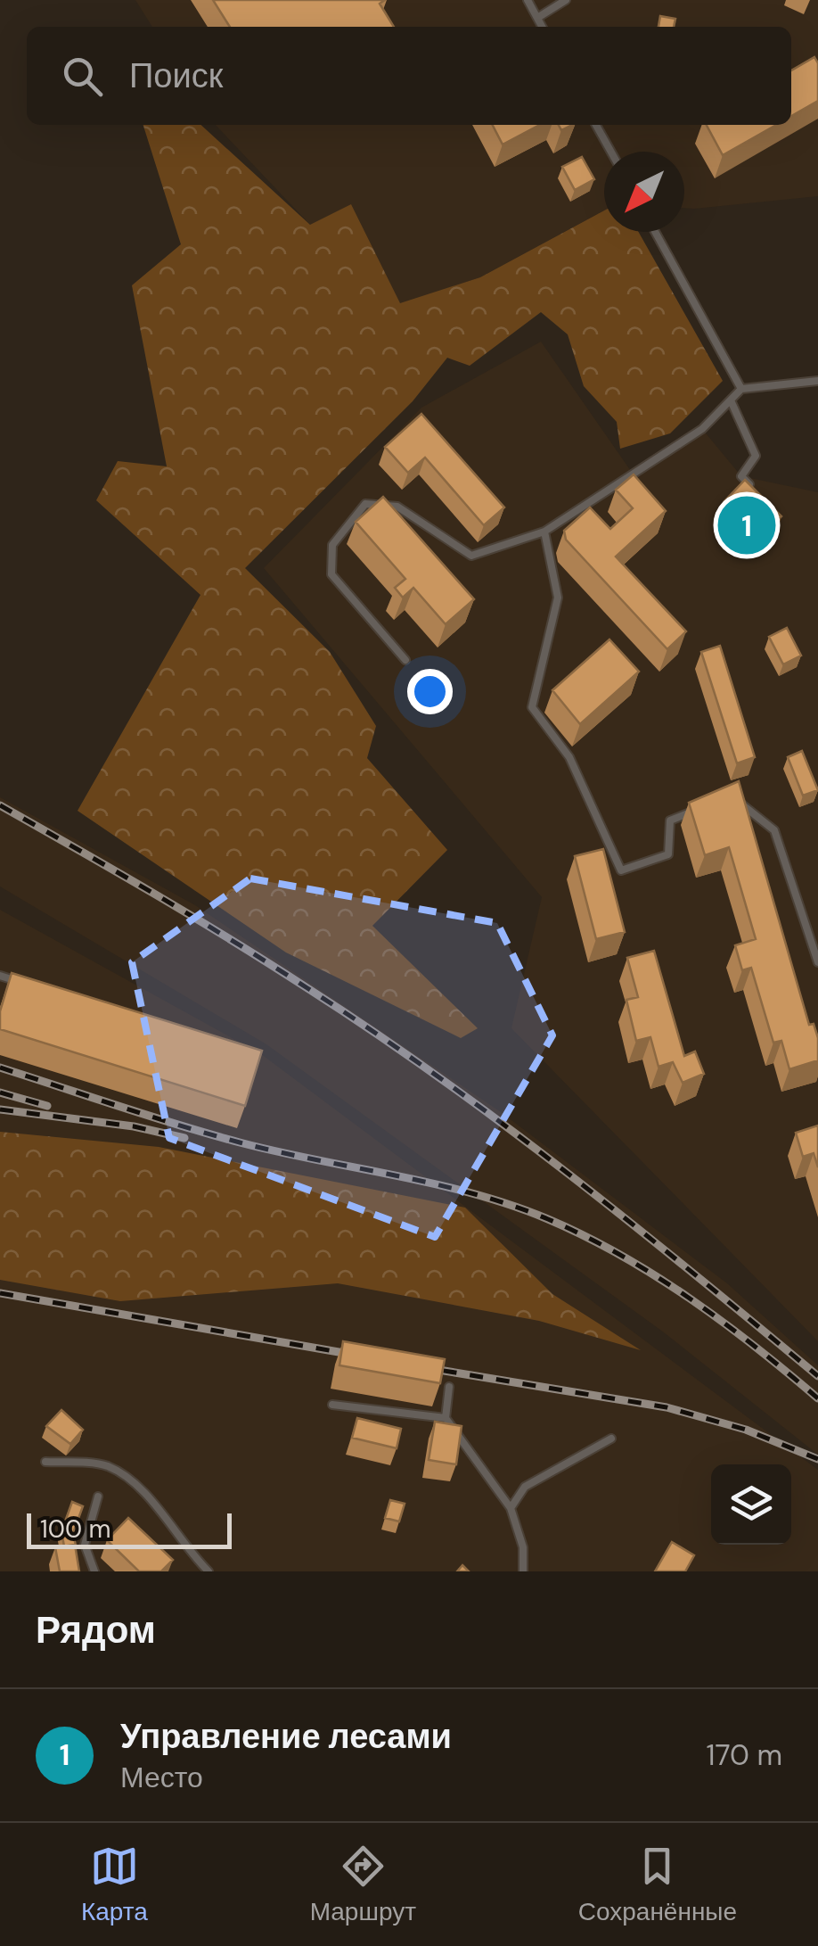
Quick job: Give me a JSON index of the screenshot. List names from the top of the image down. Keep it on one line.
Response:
{"scale_bar":"100 m","north":"bottom left","page":{"search":"Поиск","pins":"1","scale":"100 m","heading":"Рядом","list":[{"mark":"1","name":"Управление лесами","note":"Место","value":"170 m"}],"nav":["Карта","Маршрут","Сохранённые"]}}
